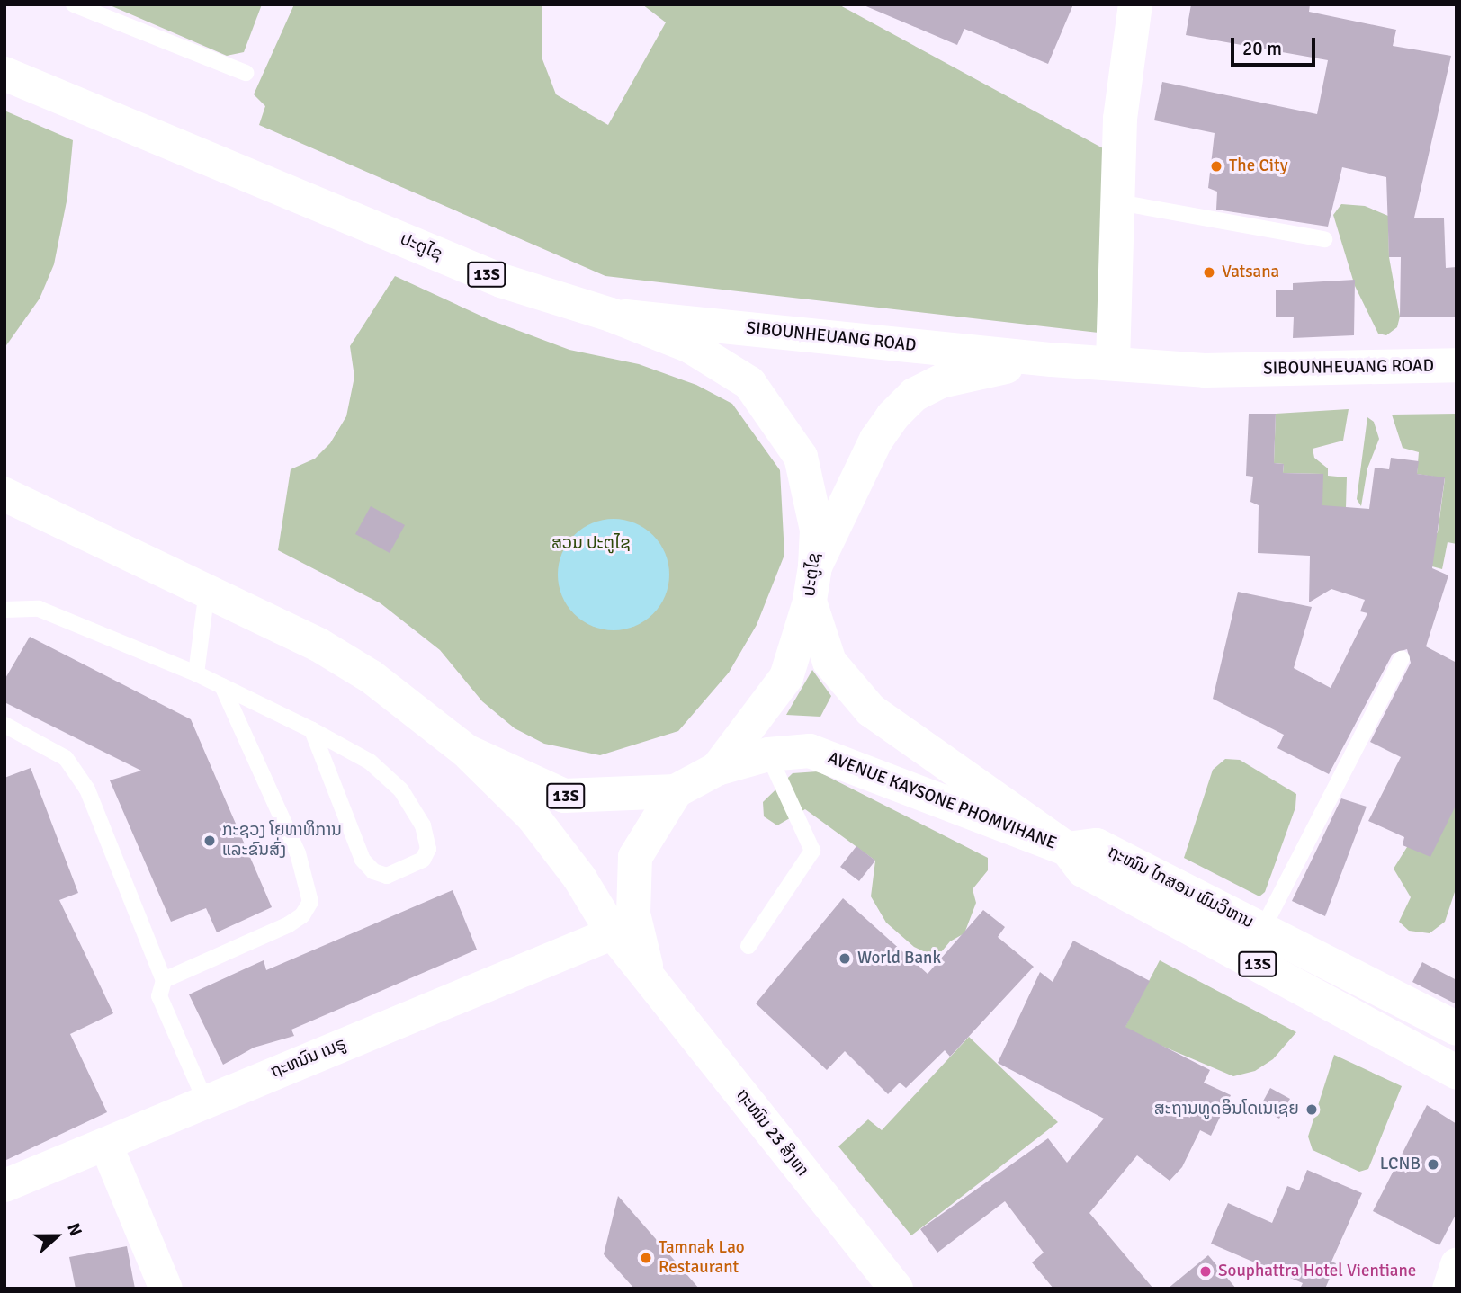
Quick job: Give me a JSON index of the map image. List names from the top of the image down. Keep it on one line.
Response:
{"streets":{"main road":["ປະຕູໄຊ","13S","SIBOUNHEUANG ROAD","AVENUE KAYSONE PHOMVIHANE","ຖະໜົນ ໄກສອນ ພົມວິຫານ","ຖະໜົນ 23 ສິງຫາ"],"street":["ຖະຫນົນ ເນຣູ"]},"crossings":[["ປະຕູໄຊ","SIBOUNHEUANG ROAD"],["ປະຕູໄຊ","AVENUE KAYSONE PHOMVIHANE"],["ປະຕູໄຊ","ຖະໜົນ 23 ສິງຫາ"],["AVENUE KAYSONE PHOMVIHANE","ຖະໜົນ ໄກສອນ ພົມວິຫານ"],["ຖະຫນົນ ເນຣູ","ຖະໜົນ 23 ສິງຫາ"]],"parks":["ສວນ ປະຕູໄຊ"],"places":["The City","Vatsana","ກະຊວງ ໂຍທາທິການ ແລະຂົນສົ່ງ","World Bank","ສະຖານທູດອິນໂດເນເຊຍ","LCNB","Tamnak Lao Restaurant","Souphattra Hotel Vientiane"],"scale_bar":"20 m","north":"right"}
